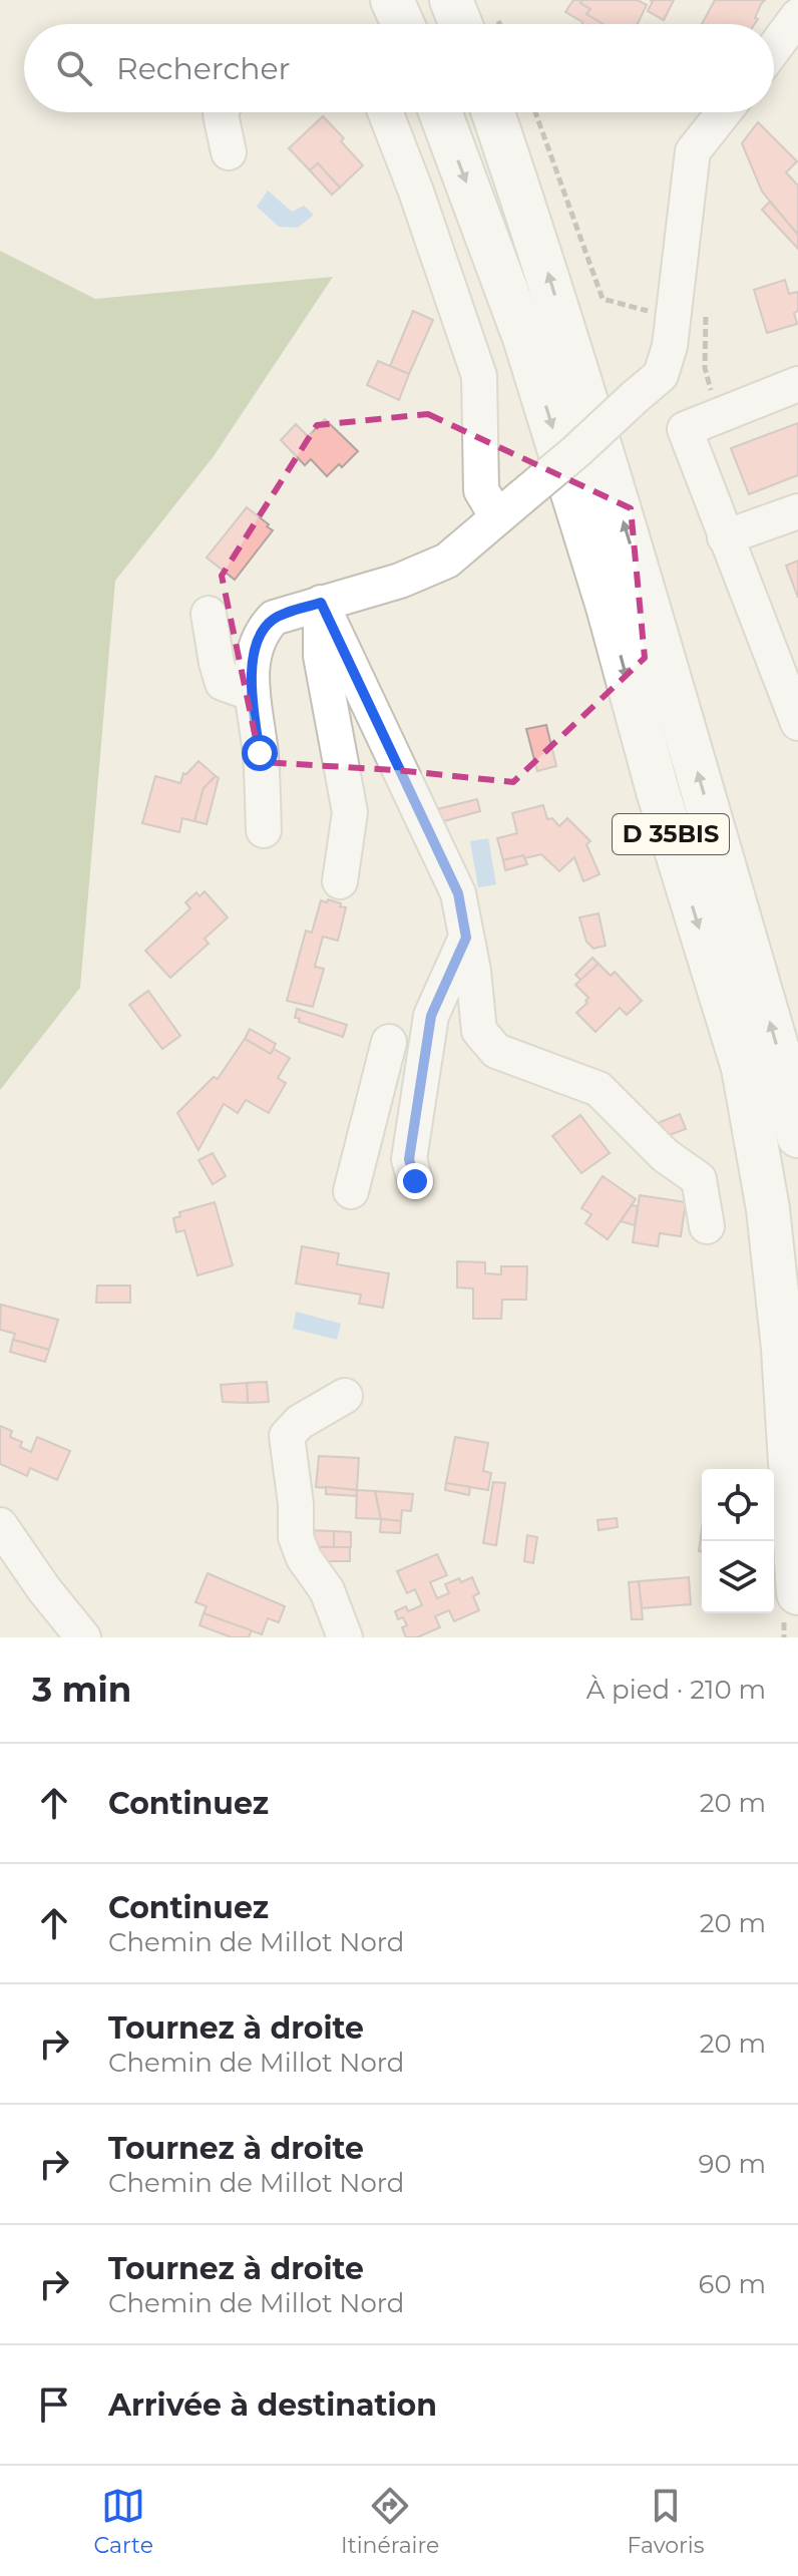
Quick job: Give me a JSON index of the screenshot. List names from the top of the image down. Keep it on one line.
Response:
{"streets":{"main road":["D 35BIS"]},"page":{"search":"Rechercher","heading":["3 min","À pied · 210 m"],"list":[["Continuez","20 m"],["Continuez","Chemin de Millot Nord","20 m"],["Tournez à droite","Chemin de Millot Nord","20 m"],["Tournez à droite","Chemin de Millot Nord","90 m"],["Tournez à droite","Chemin de Millot Nord","60 m"],"Arrivée à destination"],"nav":["Carte","Itinéraire","Favoris"]}}
